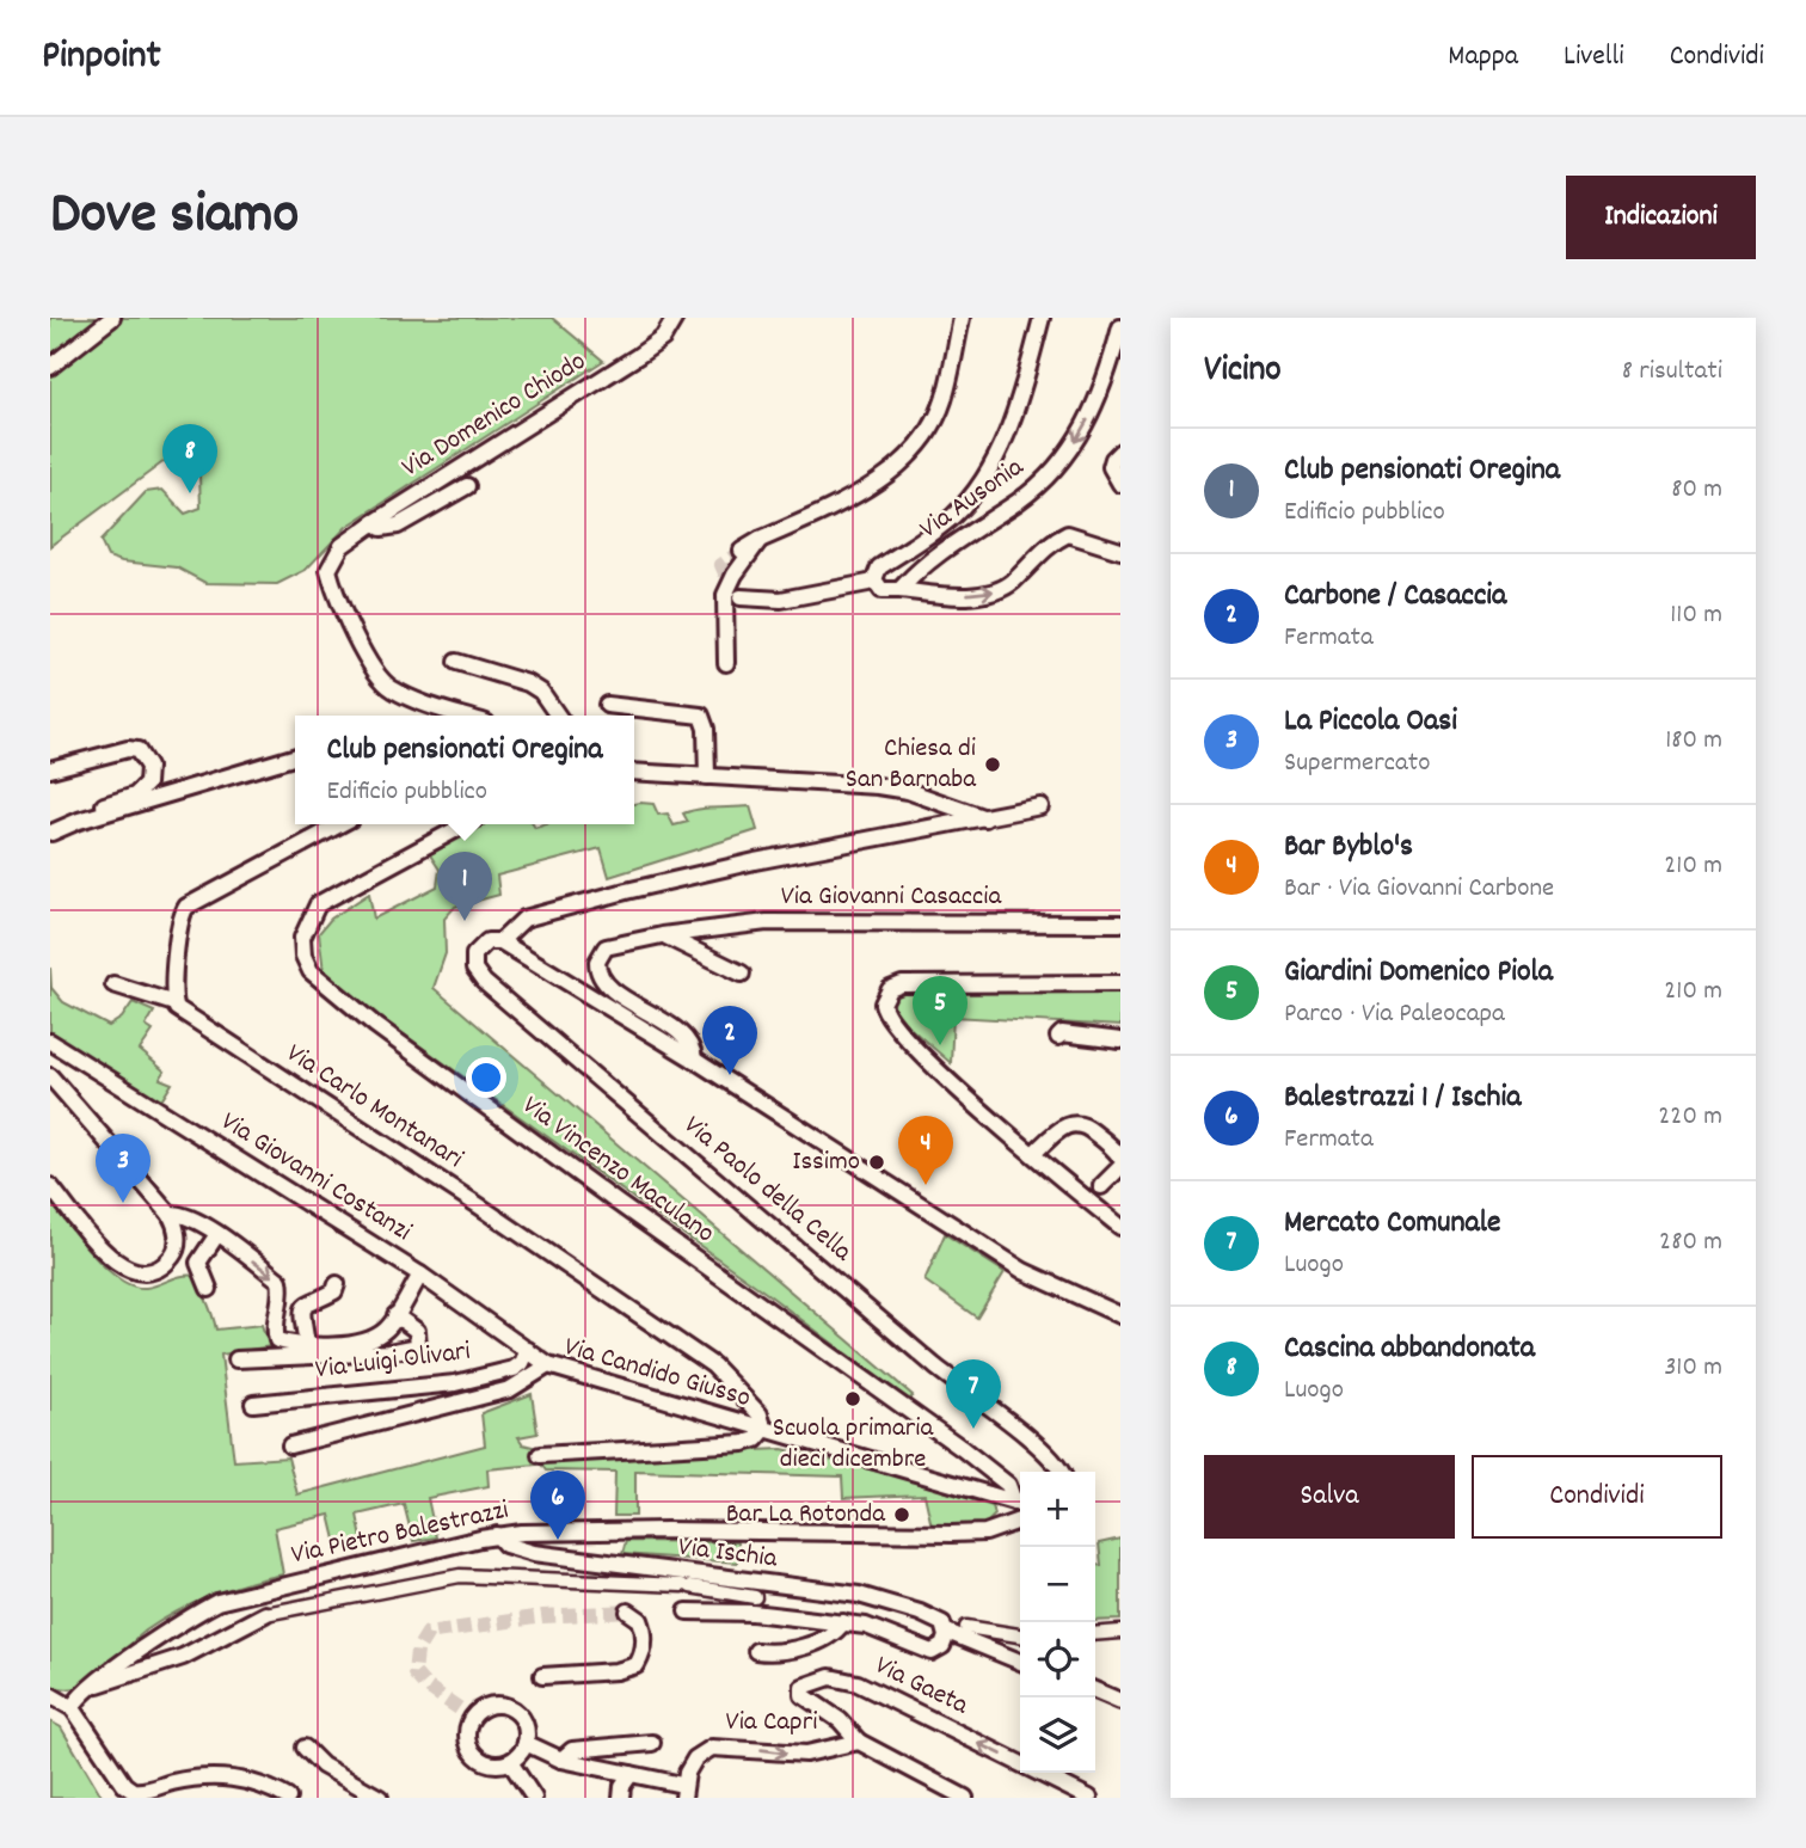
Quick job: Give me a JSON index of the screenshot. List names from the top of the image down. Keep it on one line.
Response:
{"streets":{"street":["Via Domenico Chiodo","Via Ausonia","Via Giovanni Casaccia","Via Carlo Montanari","Via Vincenzo Maculano","Via Giovanni Costanzi","Via Paolo della Cella","Via Luigi Olivari","Via Candido Giusso","Via Pietro Balestrazzi","Via Ischia","Via Gaeta","Via Capri"]},"crossings":[["Via Carlo Montanari","Via Candido Giusso"],["Via Vincenzo Maculano","Via Candido Giusso"],["Via Giovanni Costanzi","Via Luigi Olivari"],["Via Giovanni Costanzi","Via Candido Giusso"],["Via Pietro Balestrazzi","Via Ischia"],["Via Gaeta","Via Capri"]],"places":["Chiesa di San Barnaba","Issimo","Scuola primaria dieci dicembre","Bar La Rotonda"],"page":{"header":"Pinpoint","nav":["Mappa","Livelli","Condividi"],"title":"Dove siamo","buttons":["Indicazioni",["Salva","Condividi"]],"heading":["Vicino","8 risultati"],"pins":["8","1","5","2","4","3","7","6"],"list":[{"mark":"1","name":"Club pensionati Oregina","note":"Edificio pubblico","value":"80 m"},{"mark":"2","name":"Carbone / Casaccia","note":"Fermata","value":"110 m"},{"mark":"3","name":"La Piccola Oasi","note":"Supermercato","value":"180 m"},{"mark":"4","name":"Bar Byblo's","note":"Bar · Via Giovanni Carbone","value":"210 m"},{"mark":"5","name":"Giardini Domenico Piola","note":"Parco · Via Paleocapa","value":"210 m"},{"mark":"6","name":"Balestrazzi 1 / Ischia","note":"Fermata","value":"220 m"},{"mark":"7","name":"Mercato Comunale","note":"Luogo","value":"280 m"},{"mark":"8","name":"Cascina abbandonata","note":"Luogo","value":"310 m"}],"popup":["Club pensionati Oregina","Edificio pubblico"],"map_buttons":["+","−"]}}
